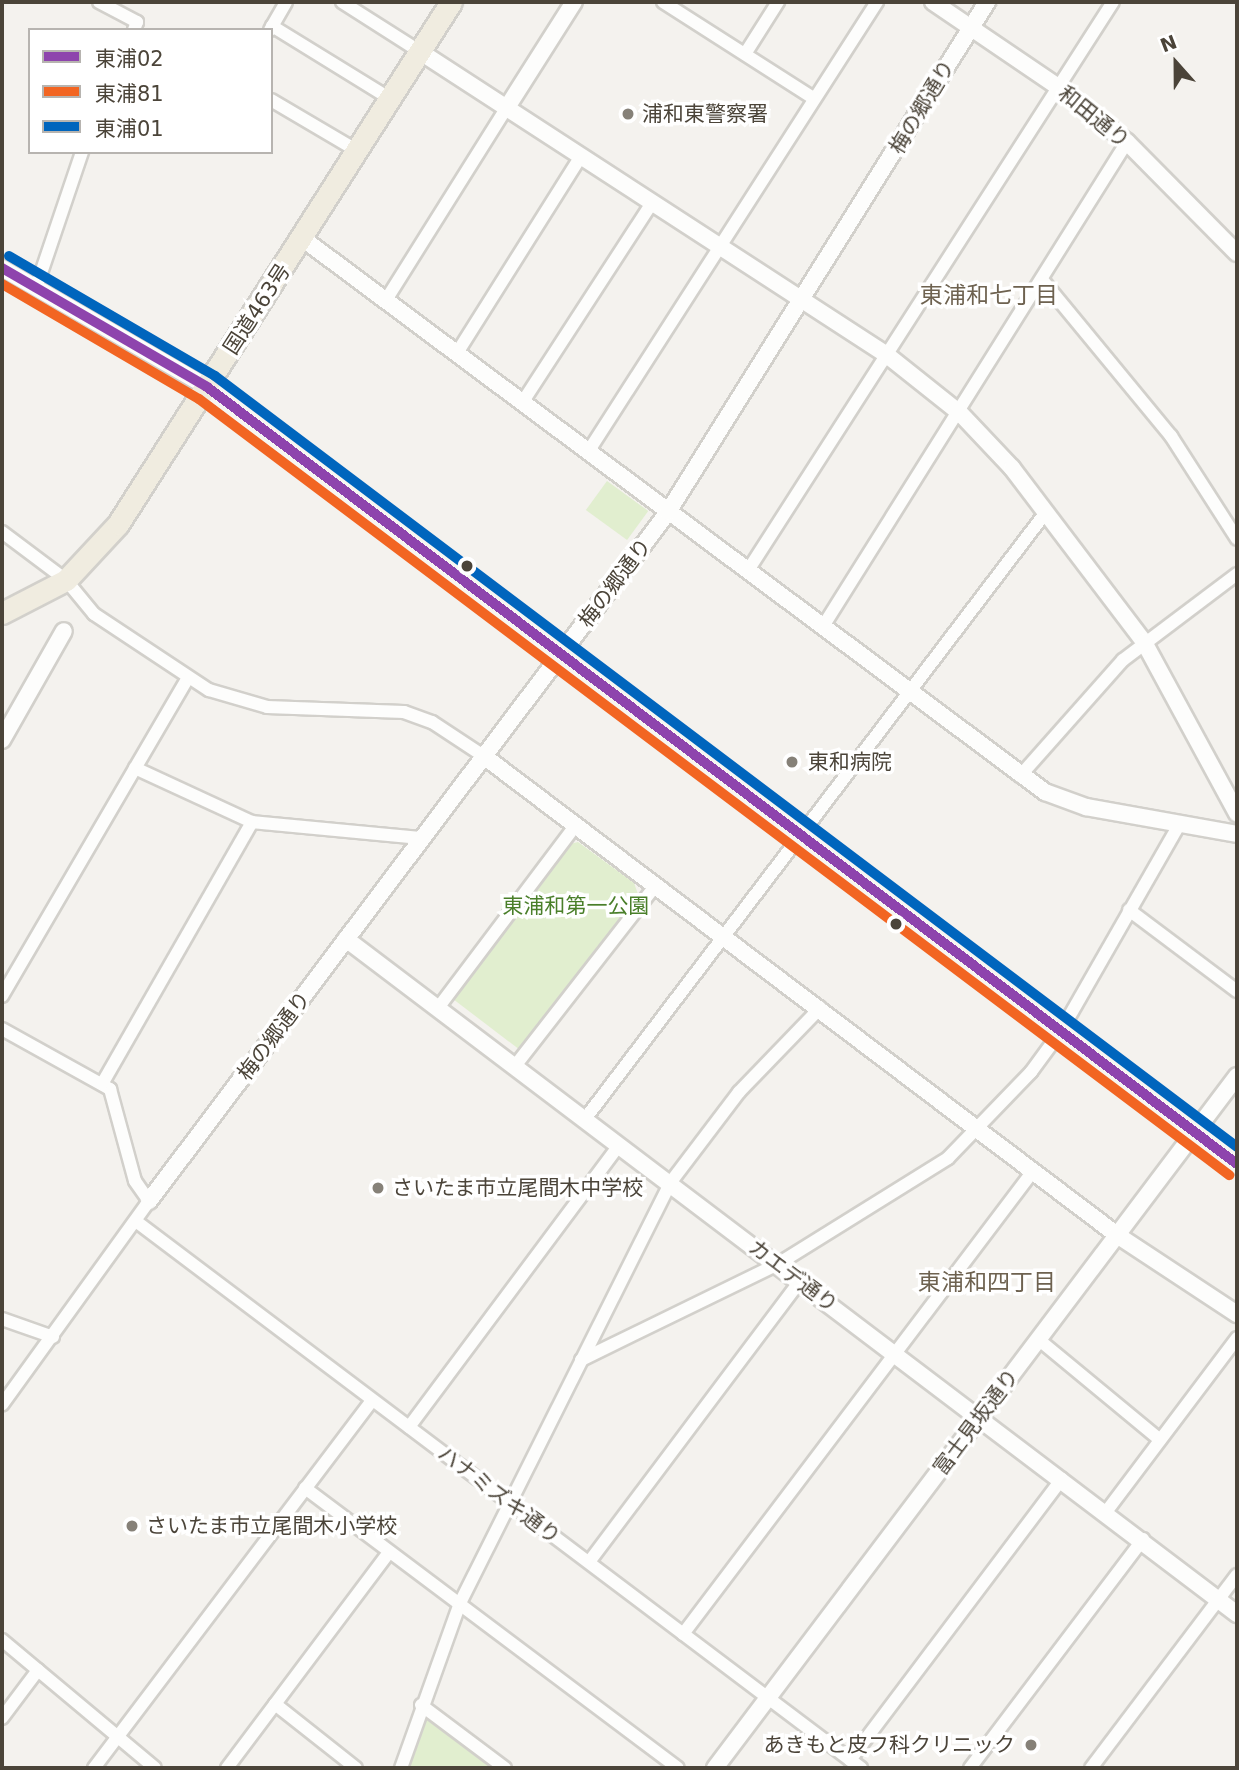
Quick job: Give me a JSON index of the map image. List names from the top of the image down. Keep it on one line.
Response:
{"streets":{"highway":["国道463号"],"street":["梅の郷通り","和田通り","カエデ通り","富士見坂通り","ハナミズキ通り"]},"crossings":[["梅の郷通り","和田通り"],["梅の郷通り","カエデ通り"],["カエデ通り","富士見坂通り"],["富士見坂通り","ハナミズキ通り"]],"districts":["東浦和七丁目","東浦和四丁目"],"parks":["東浦和第一公園"],"places":["浦和東警察署","東和病院","さいたま市立尾間木中学校","さいたま市立尾間木小学校","あきもと皮フ科クリニック"],"lines":["transit line 東浦01","transit line 東浦02","transit line 東浦81"],"legend":["東浦02","東浦81","東浦01"],"north":"top"}
